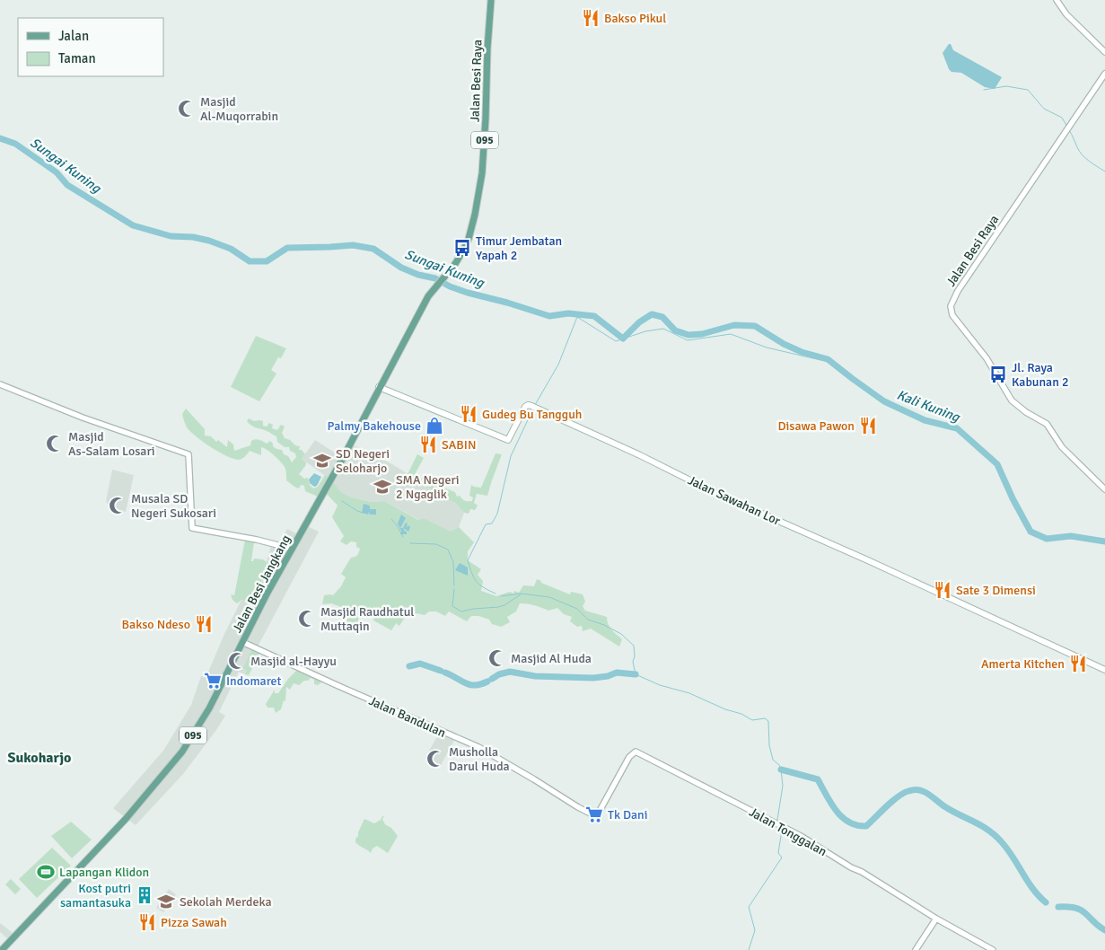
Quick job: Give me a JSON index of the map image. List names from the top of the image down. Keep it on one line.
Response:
{"streets":{"main road":["Jalan Besi Raya","095","Jalan Sawahan Lor","Jalan Besi Jangkang"],"street":["Jalan Bandulan","Jalan Tonggalan"]},"crossings":[["Jalan Besi Raya","Jalan Besi Jangkang"],["Jalan Sawahan Lor","Jalan Besi Jangkang"],["Jalan Besi Jangkang","Jalan Bandulan"],["Jalan Bandulan","Jalan Tonggalan"]],"districts":["Sukoharjo"],"water":["Sungai Kuning","Kali Kuning"],"places":{"restaurant":["Bakso Pikul","Gudeg Bu Tangguh","Disawa Pawon","SABIN","Sate 3 Dimensi","Bakso Ndeso","Amerta Kitchen","Pizza Sawah"],"mosque":["Masjid Al-Muqorrabin","Masjid As-Salam Losari","Musala SD Negeri Sukosari","Masjid Raudhatul Muttaqin","Masjid Al Huda","Masjid al-Hayyu","Musholla Darul Huda"],"bus stop":["Timur Jembatan Yapah 2","Jl. Raya Kabunan 2"],"shop":["Palmy Bakehouse"],"school or university":["SD Negeri Seloharjo","SMA Negeri 2 Ngaglik","Sekolah Merdeka"],"supermarket":["Indomaret","Tk Dani"],"sports":["Lapangan Klidon"],"building":["Kost putri samantasuka"]},"legend":["Jalan","Taman"]}
